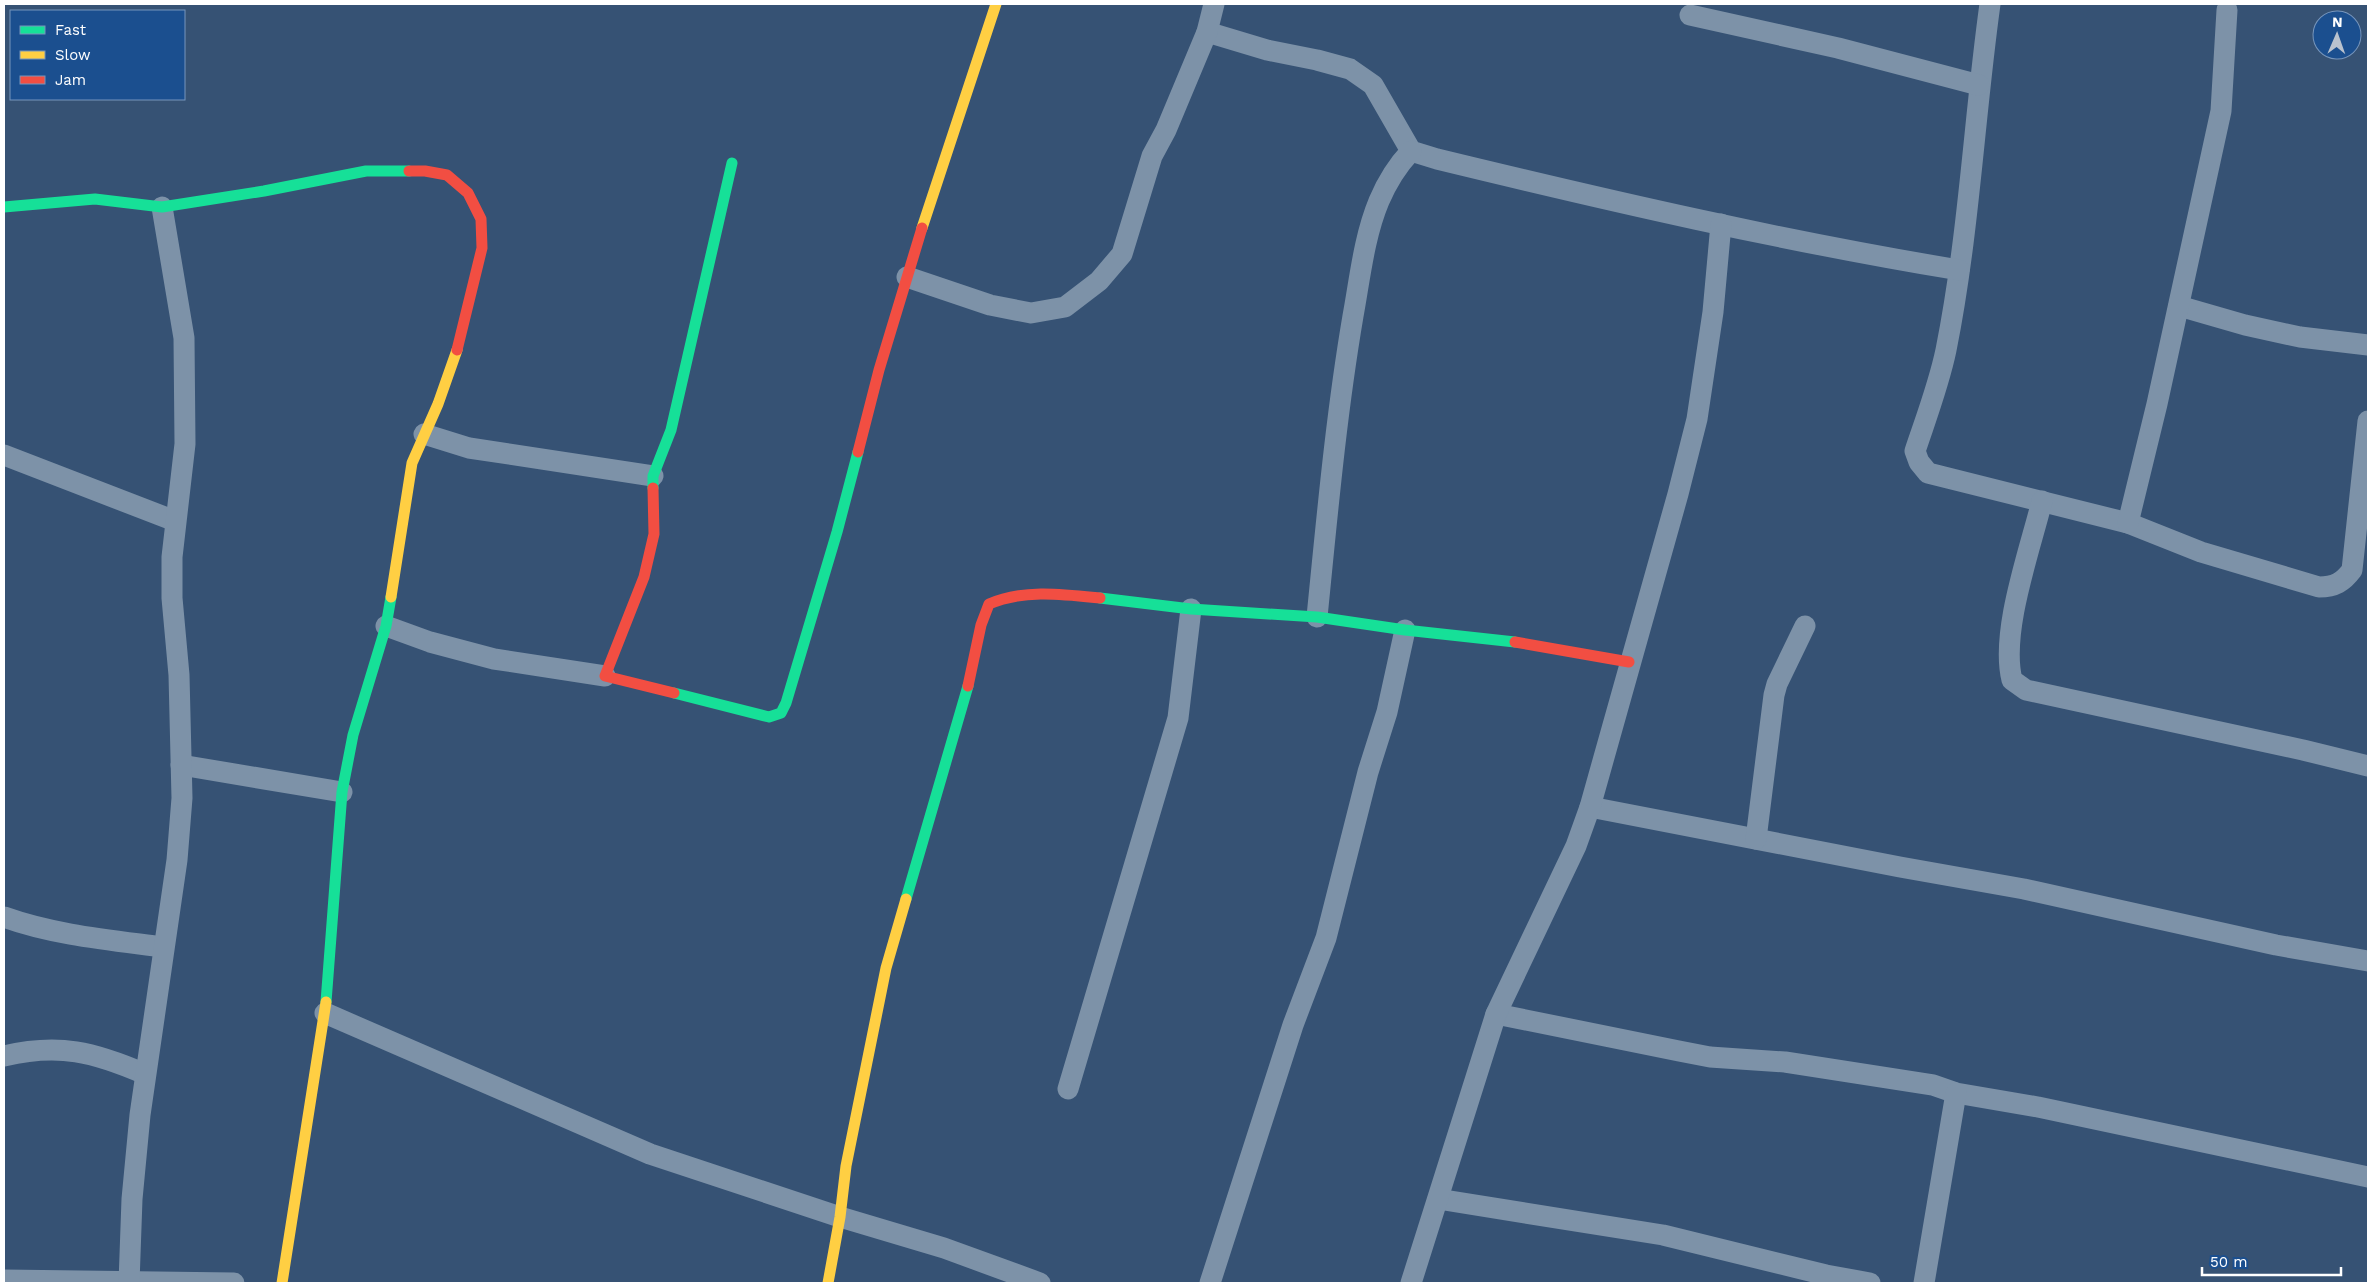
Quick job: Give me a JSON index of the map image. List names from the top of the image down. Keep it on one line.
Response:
{"legend":["Fast","Slow","Jam"],"scale_bar":"50 m","north":"top"}
